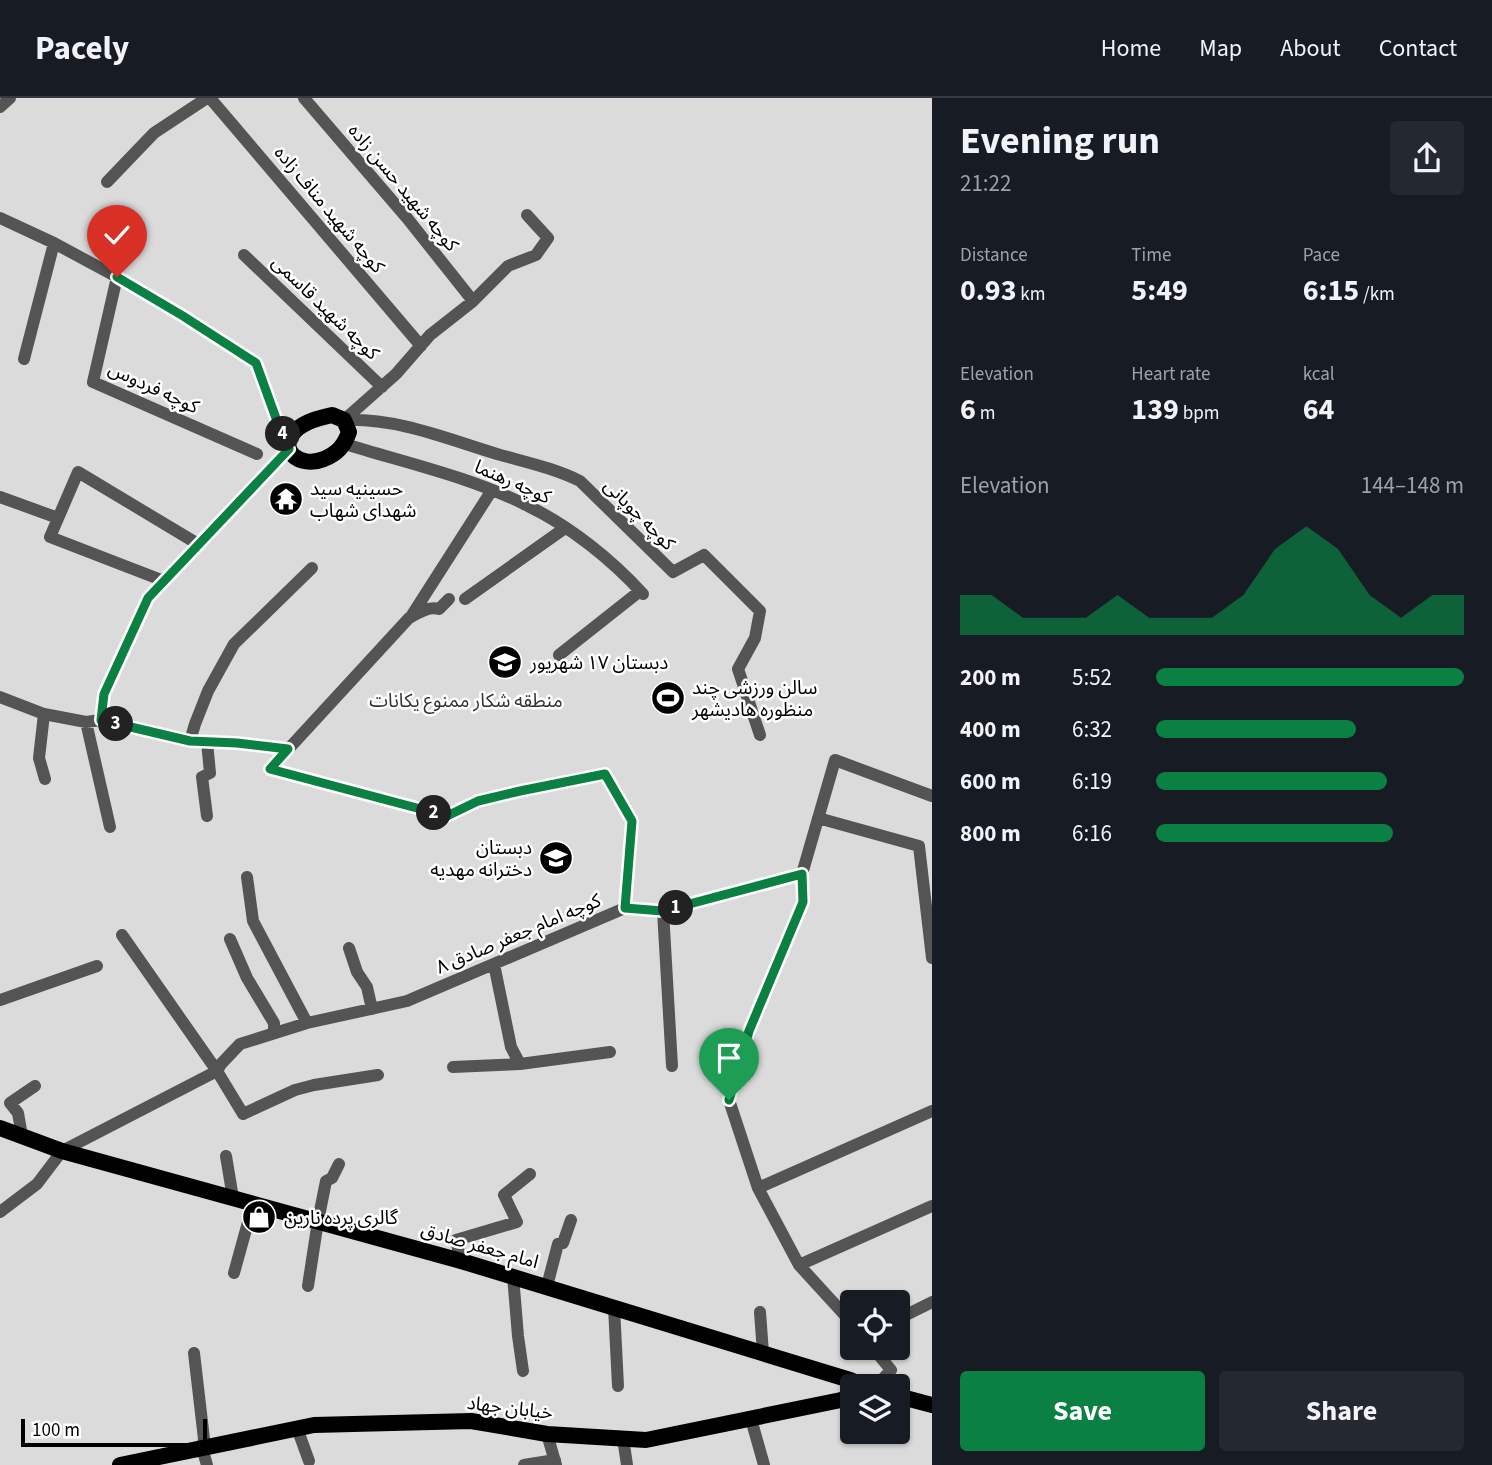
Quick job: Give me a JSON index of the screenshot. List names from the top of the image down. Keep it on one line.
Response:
{"streets":{"main road":["امام جعفر صادق","خیابان جهاد"],"street":["کوچه شهید حسن زاده","کوچه شهید مناف زاده","کوچه شهید قاسمی","کوچه فردوس","کوچه رهنما","کوچه چوپانی","کوچه امام جعفر صادق ۸"]},"crossings":[["کوچه رهنما","کوچه چوپانی"],["کوچه امام جعفر صادق ۸","امام جعفر صادق"]],"parks":["منطقه شکار ممنوع یکانات"],"places":{"temple":["حسینیه سید شهدای شهاب"],"school or university":["دبستان ۱۷ شهریور","دبستان دخترانه مهدیه"],"sports":["سالن ورزشی چند منظوره هادیشهر"],"shop":["گالری پرده نارین"]},"scale_bar":"100 m","page":{"header":"Pacely","nav":["Home","Map","About","Contact"],"heading":["Evening run","21:22"],"stats":[["Distance","0.93 km"],["Time","5:49"],["Pace","6:15 /km"],["Elevation","6 m"],["Heart rate","139 bpm"],["kcal","64"]],"pins":["4","3","2","1"],"chart":["Elevation","144–148 m"],"list":[{"name":"200 m","note":"5:52"},{"name":"400 m","note":"6:32"},{"name":"600 m","note":"6:19"},{"name":"800 m","note":"6:16"}],"buttons":["Save","Share"],"scale":"100 m"}}
